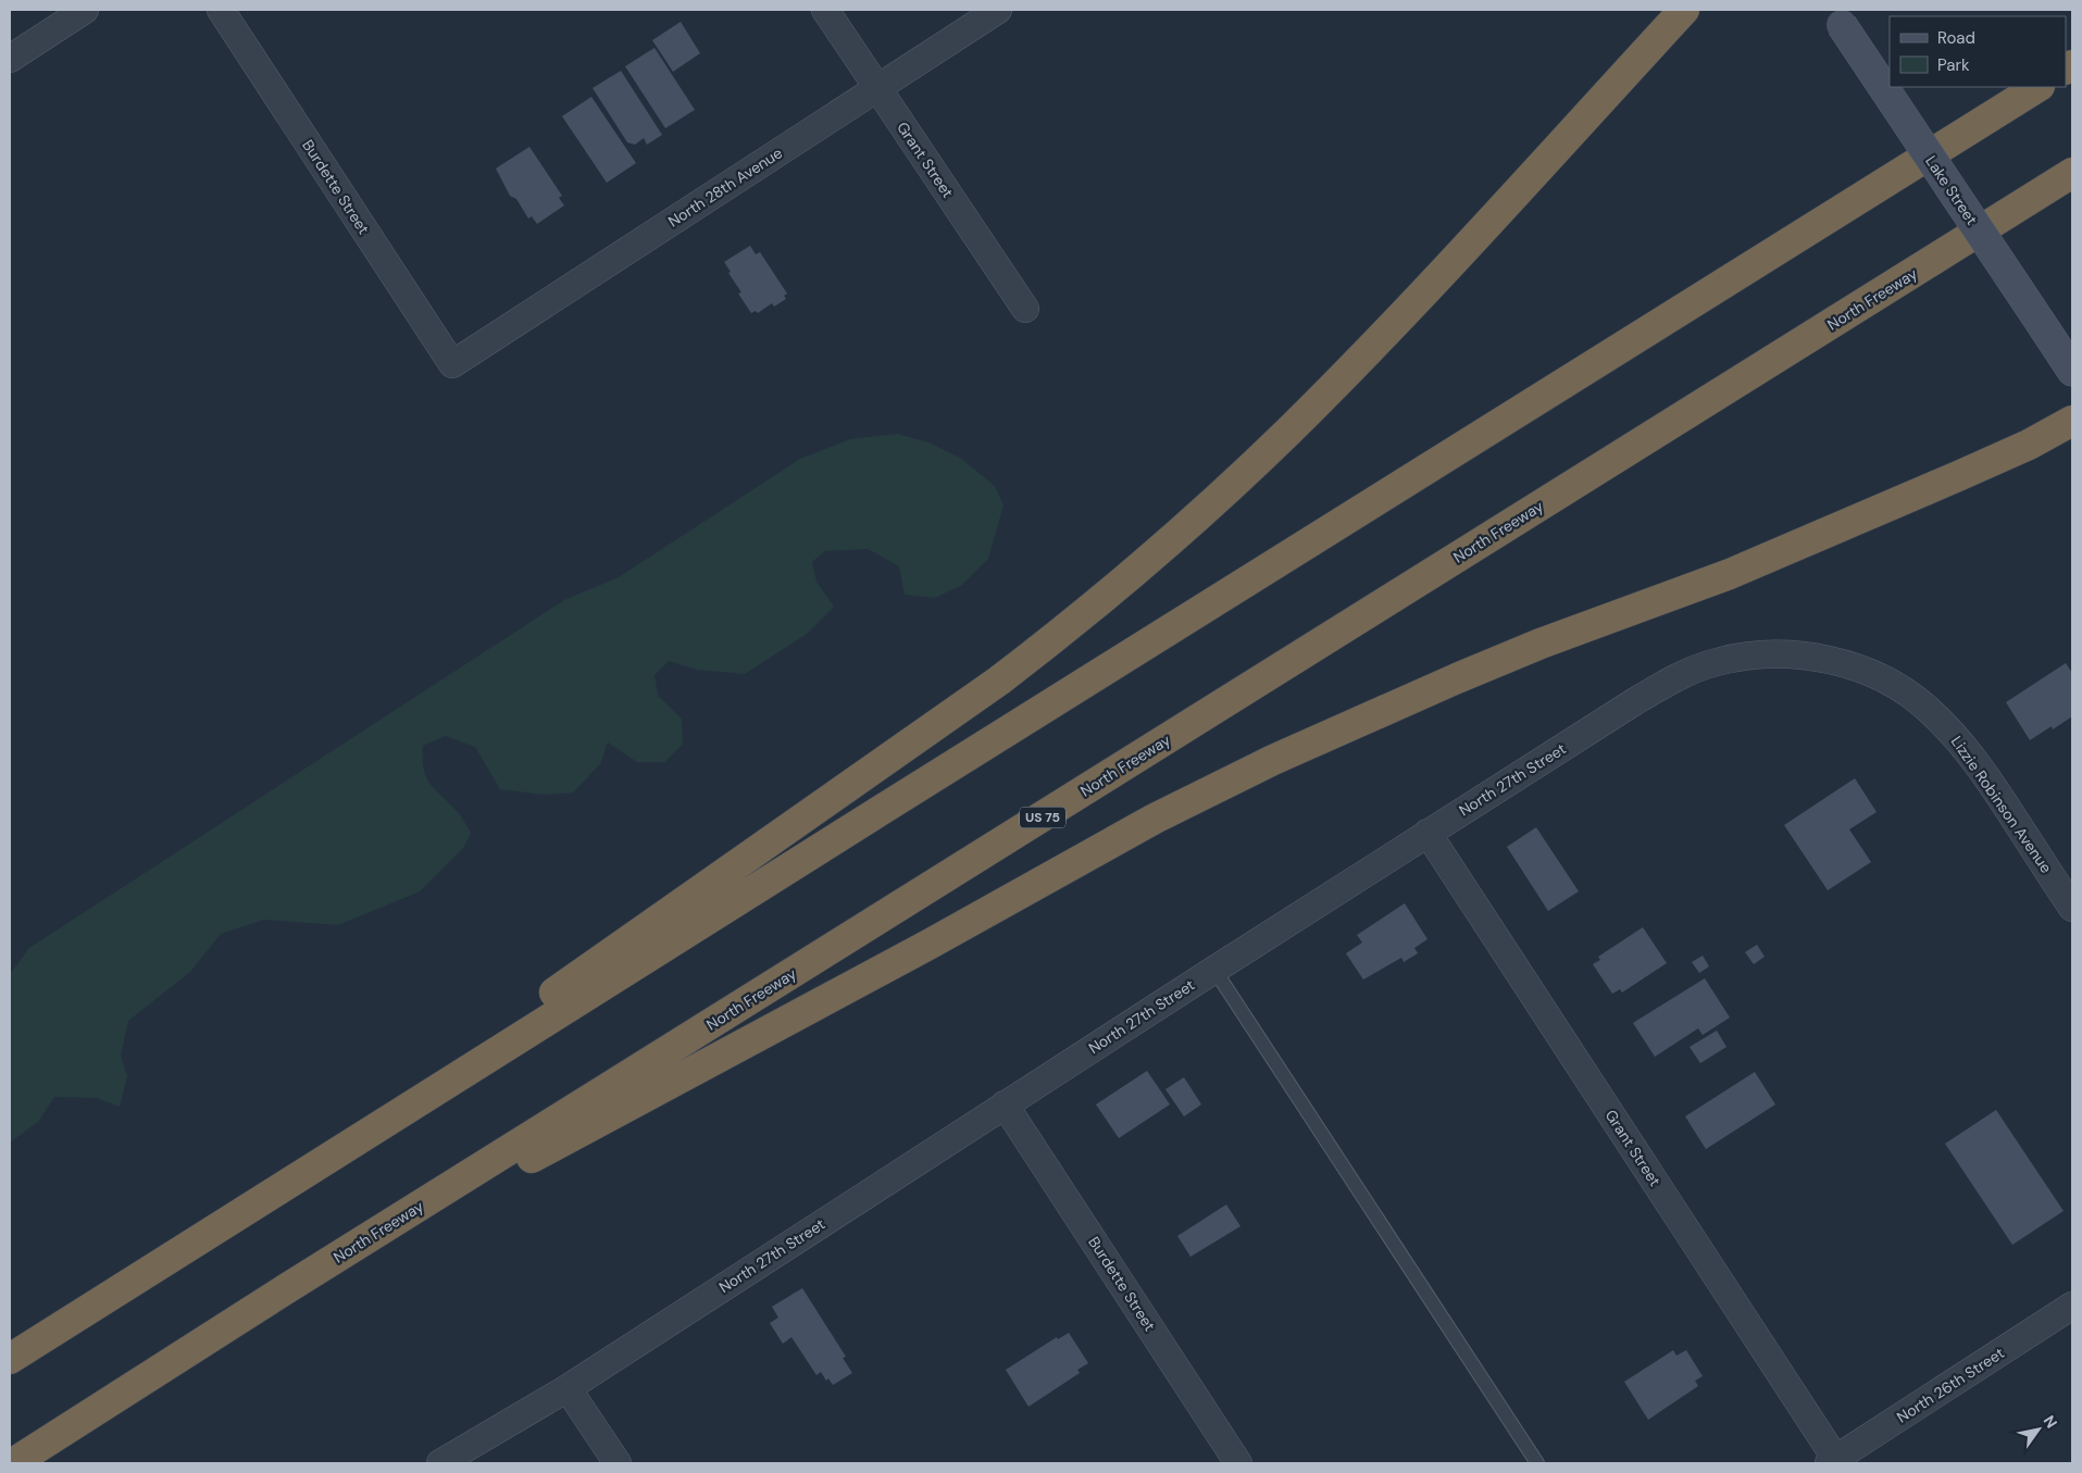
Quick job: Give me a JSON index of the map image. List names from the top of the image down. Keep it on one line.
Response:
{"streets":{"highway":["North Freeway","US 75"],"main road":["Lake Street"],"street":["Grant Street","Burdette Street","North 28th Avenue","North 27th Street","Lizzie Robinson Avenue","North 26th Street"]},"crossings":[["Grant Street","North 28th Avenue"],["Grant Street","North 27th Street"],["Grant Street","North 26th Street"],["Burdette Street","North 28th Avenue"],["Burdette Street","North 27th Street"],["North 27th Street","Lizzie Robinson Avenue"]],"legend":["Road","Park"],"north":"top right"}
